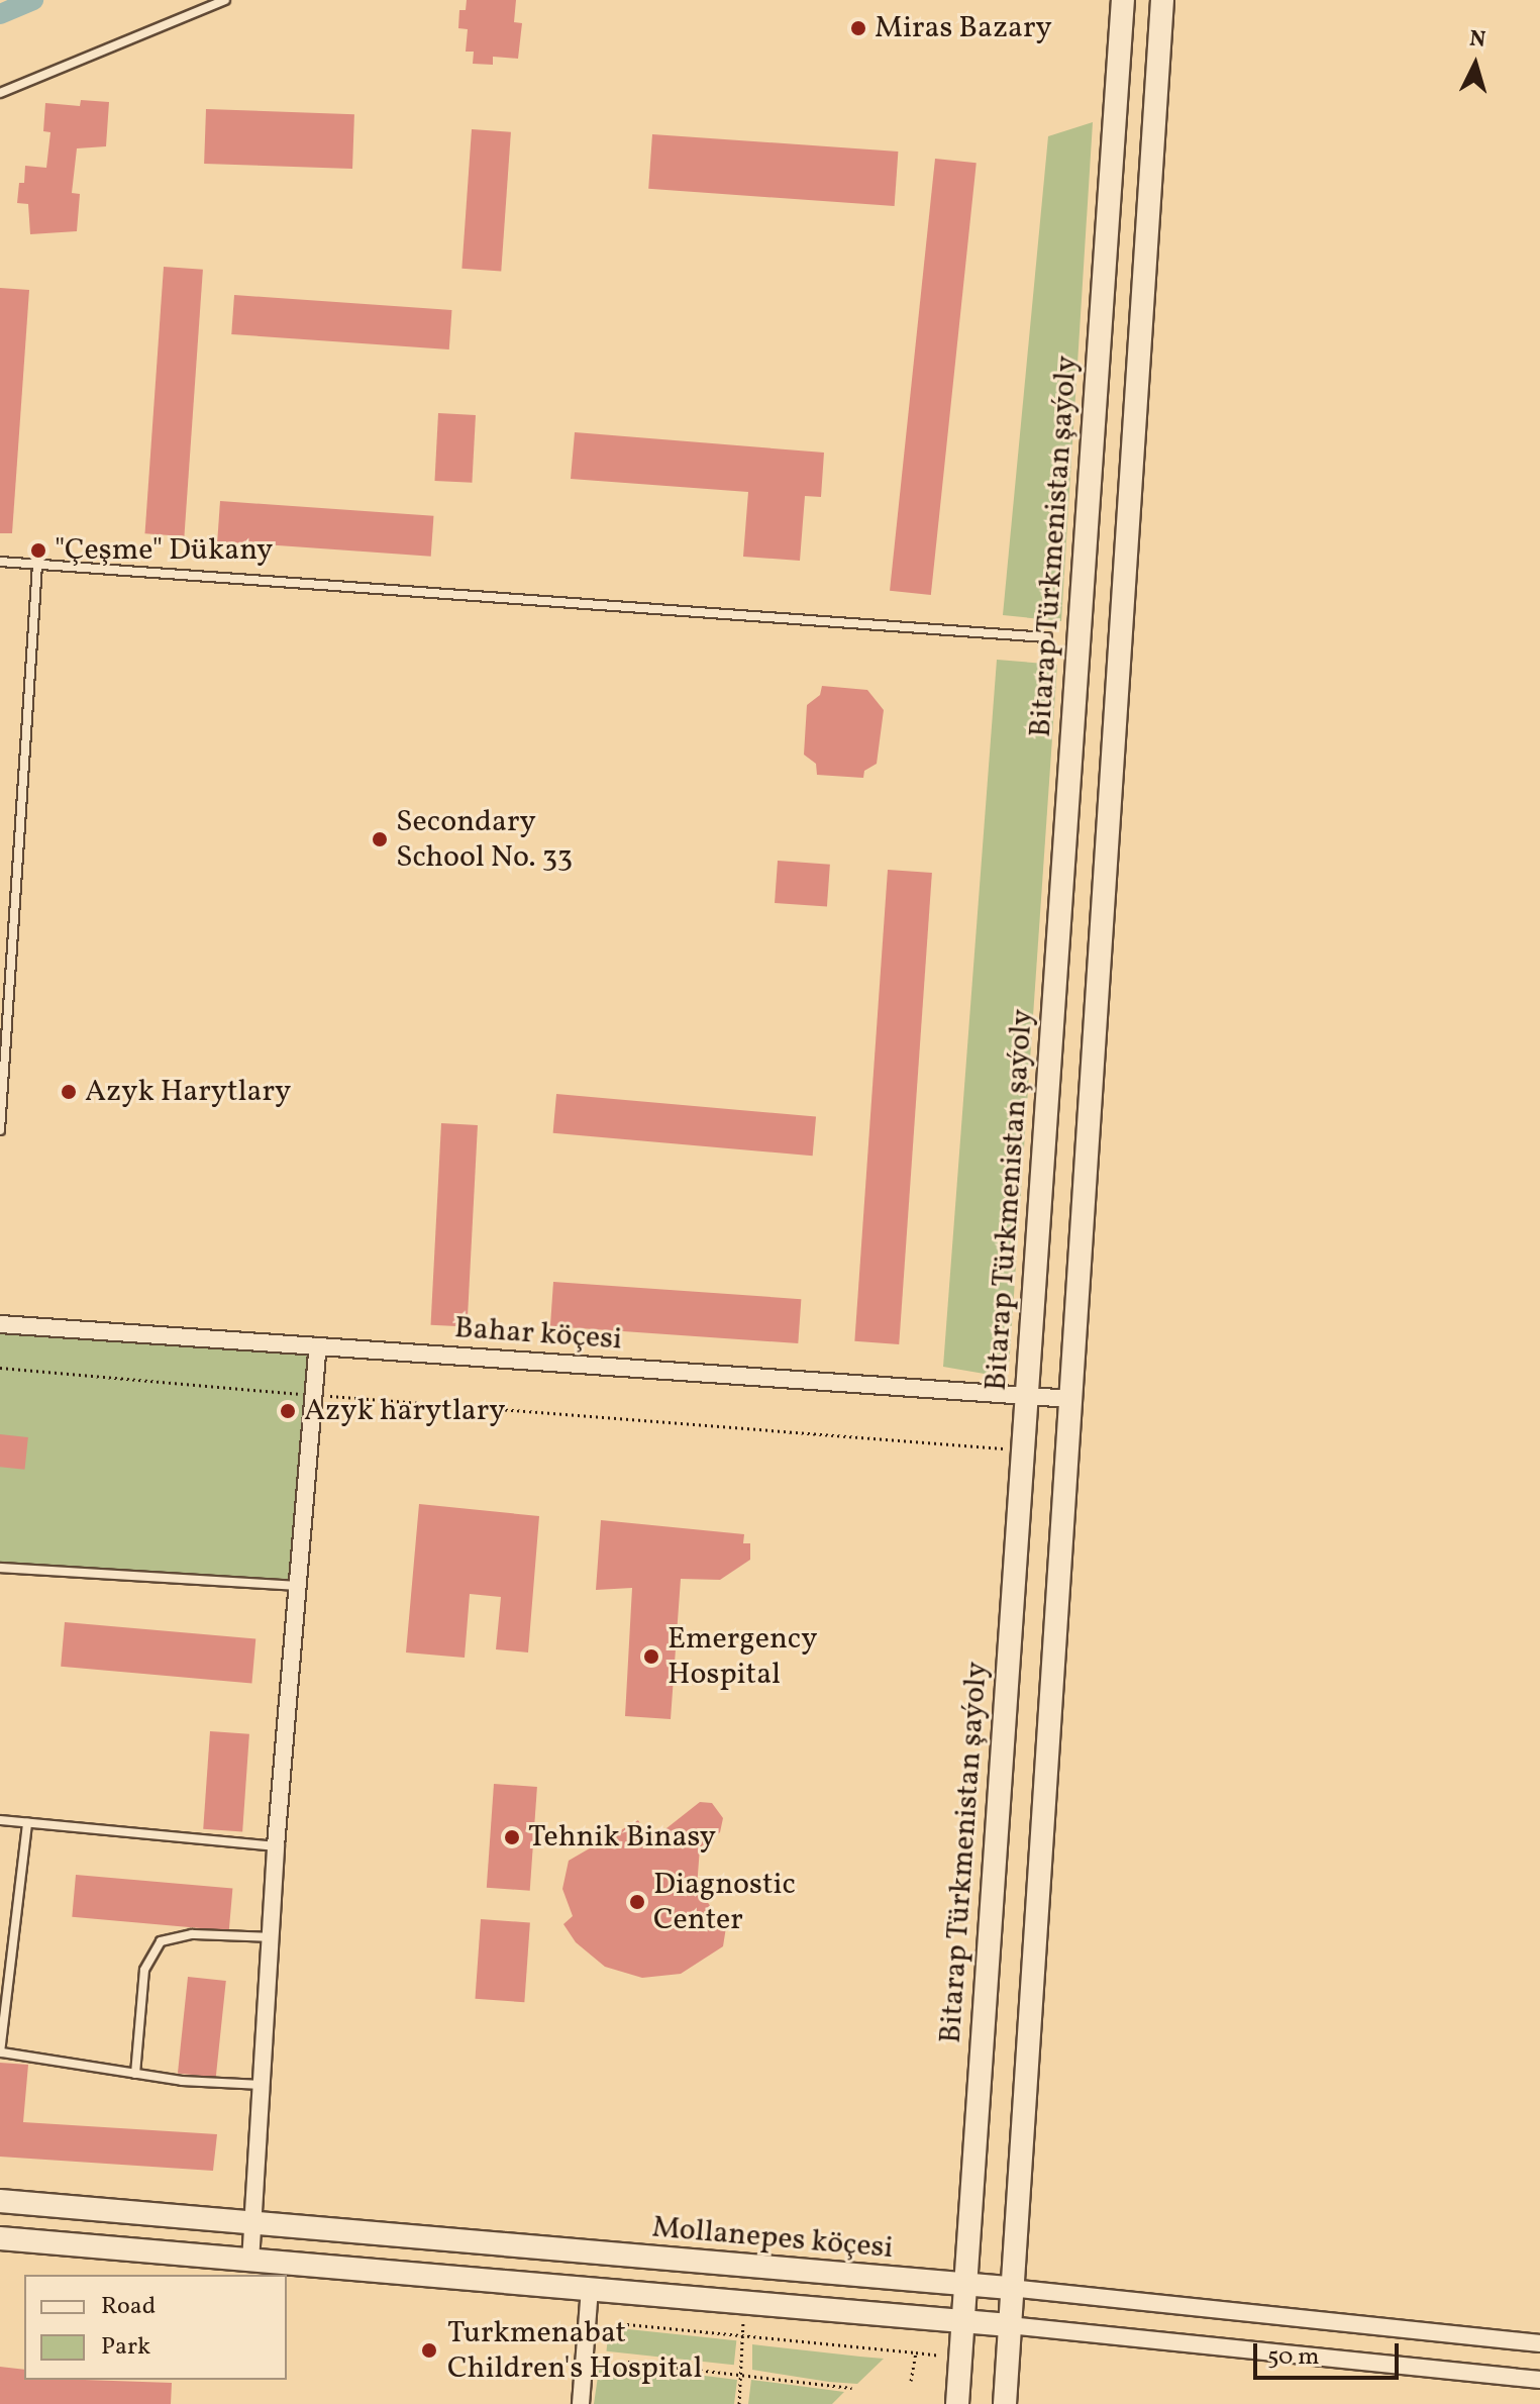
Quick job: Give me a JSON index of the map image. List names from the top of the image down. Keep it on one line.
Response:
{"streets":{"main road":["Bitarap Türkmenistan şaýoly","Mollanepes köçesi"],"street":["Bahar köçesi"]},"crossings":[["Bitarap Türkmenistan şaýoly","Bahar köçesi"],["Bitarap Türkmenistan şaýoly","Mollanepes köçesi"]],"places":["Miras Bazary","\"Çeşme\" Dükany","Secondary School No. 33","Azyk Harytlary","Azyk harytlary","Emergency Hospital","Tehnik Binasy","Diagnostic Center","Turkmenabat Children's Hospital"],"legend":["Road","Park"],"scale_bar":"50 m","north":"top"}
